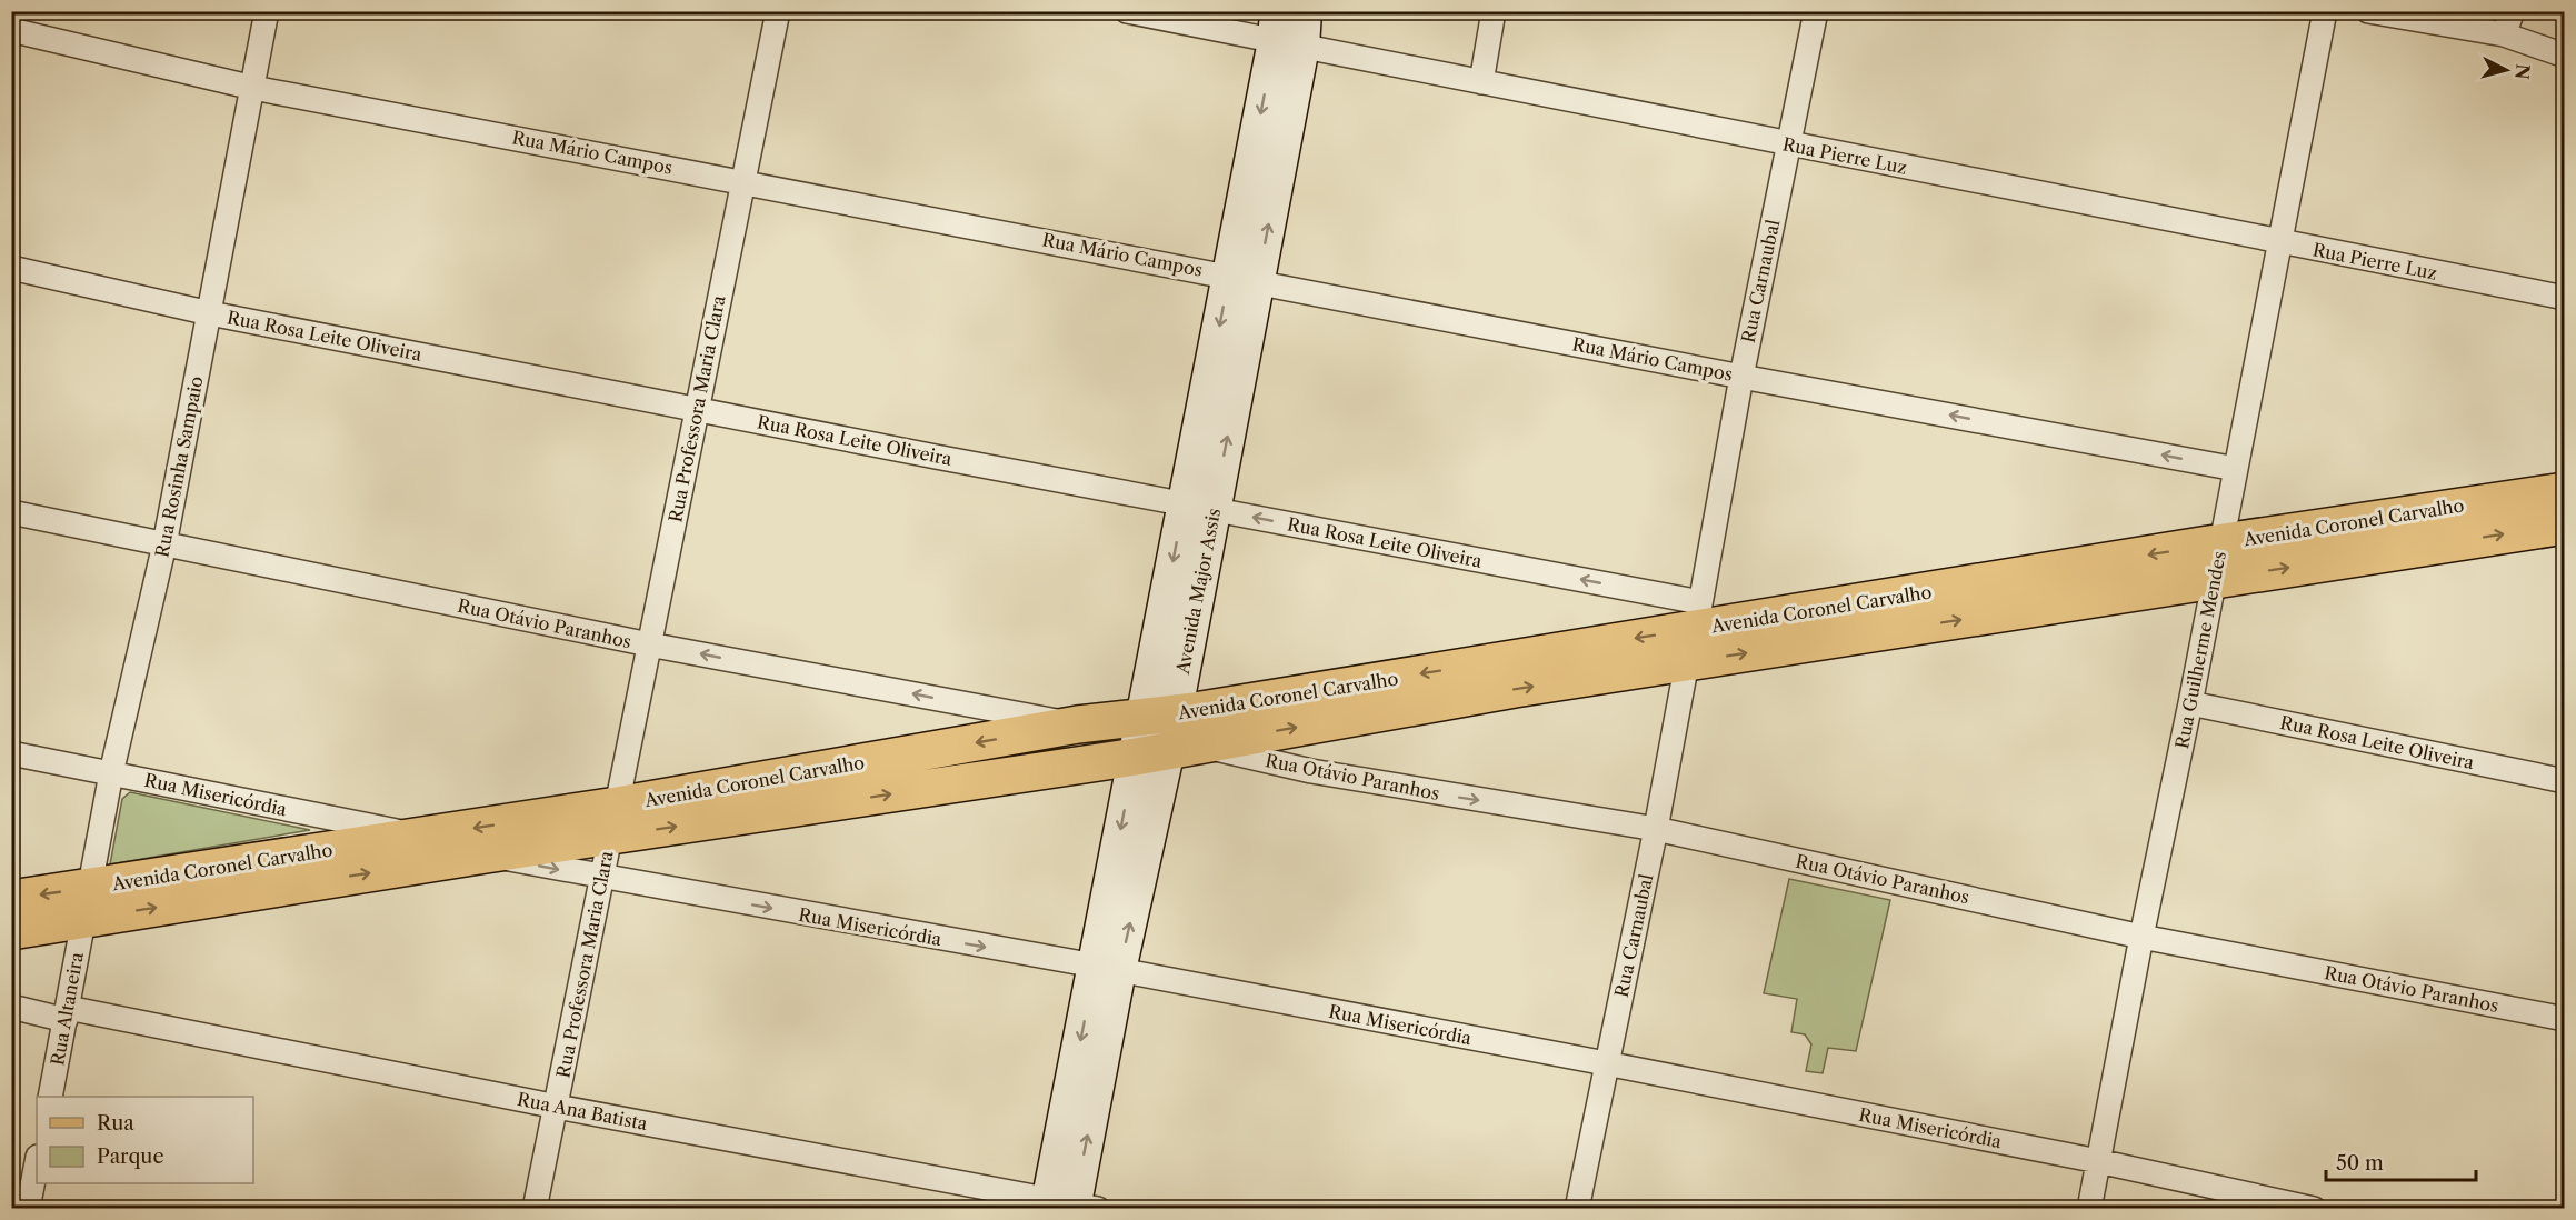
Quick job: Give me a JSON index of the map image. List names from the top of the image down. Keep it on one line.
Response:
{"streets":{"main road":["Avenida Coronel Carvalho"],"street":["Rua Mário Campos","Rua Pierre Luz","Rua Carnaubal","Rua Rosa Leite Oliveira","Rua Professora Maria Clara","Rua Rosinha Sampaio","Avenida Major Assis","Rua Otávio Paranhos","Rua Guilherme Mendes","Rua Misericórdia","Rua Altaneira","Rua Ana Batista"]},"crossings":[["Rua Mário Campos","Rua Carnaubal"],["Rua Mário Campos","Rua Professora Maria Clara"],["Rua Mário Campos","Rua Rosinha Sampaio"],["Rua Mário Campos","Avenida Major Assis"],["Rua Mário Campos","Rua Guilherme Mendes"],["Rua Pierre Luz","Rua Carnaubal"],["Rua Pierre Luz","Avenida Major Assis"],["Rua Pierre Luz","Rua Guilherme Mendes"],["Rua Carnaubal","Rua Rosa Leite Oliveira"],["Rua Carnaubal","Avenida Coronel Carvalho"],["Rua Carnaubal","Rua Otávio Paranhos"],["Rua Carnaubal","Rua Misericórdia"],["Rua Rosa Leite Oliveira","Rua Professora Maria Clara"],["Rua Rosa Leite Oliveira","Rua Rosinha Sampaio"],["Rua Rosa Leite Oliveira","Avenida Coronel Carvalho"],["Rua Rosa Leite Oliveira","Avenida Major Assis"],["Rua Rosa Leite Oliveira","Rua Guilherme Mendes"],["Rua Professora Maria Clara","Avenida Coronel Carvalho"],["Rua Professora Maria Clara","Rua Otávio Paranhos"],["Rua Professora Maria Clara","Rua Misericórdia"],["Rua Professora Maria Clara","Rua Ana Batista"],["Rua Rosinha Sampaio","Avenida Coronel Carvalho"],["Rua Rosinha Sampaio","Rua Otávio Paranhos"],["Rua Rosinha Sampaio","Rua Misericórdia"],["Rua Rosinha Sampaio","Rua Altaneira"],["Avenida Coronel Carvalho","Avenida Major Assis"],["Avenida Coronel Carvalho","Rua Otávio Paranhos"],["Avenida Coronel Carvalho","Rua Guilherme Mendes"],["Avenida Coronel Carvalho","Rua Misericórdia"],["Avenida Coronel Carvalho","Rua Altaneira"],["Avenida Major Assis","Rua Otávio Paranhos"],["Avenida Major Assis","Rua Misericórdia"],["Avenida Major Assis","Rua Ana Batista"],["Rua Otávio Paranhos","Rua Guilherme Mendes"],["Rua Guilherme Mendes","Rua Misericórdia"],["Rua Altaneira","Rua Ana Batista"]],"legend":["Rua","Parque"],"scale_bar":"50 m","north":"right"}
